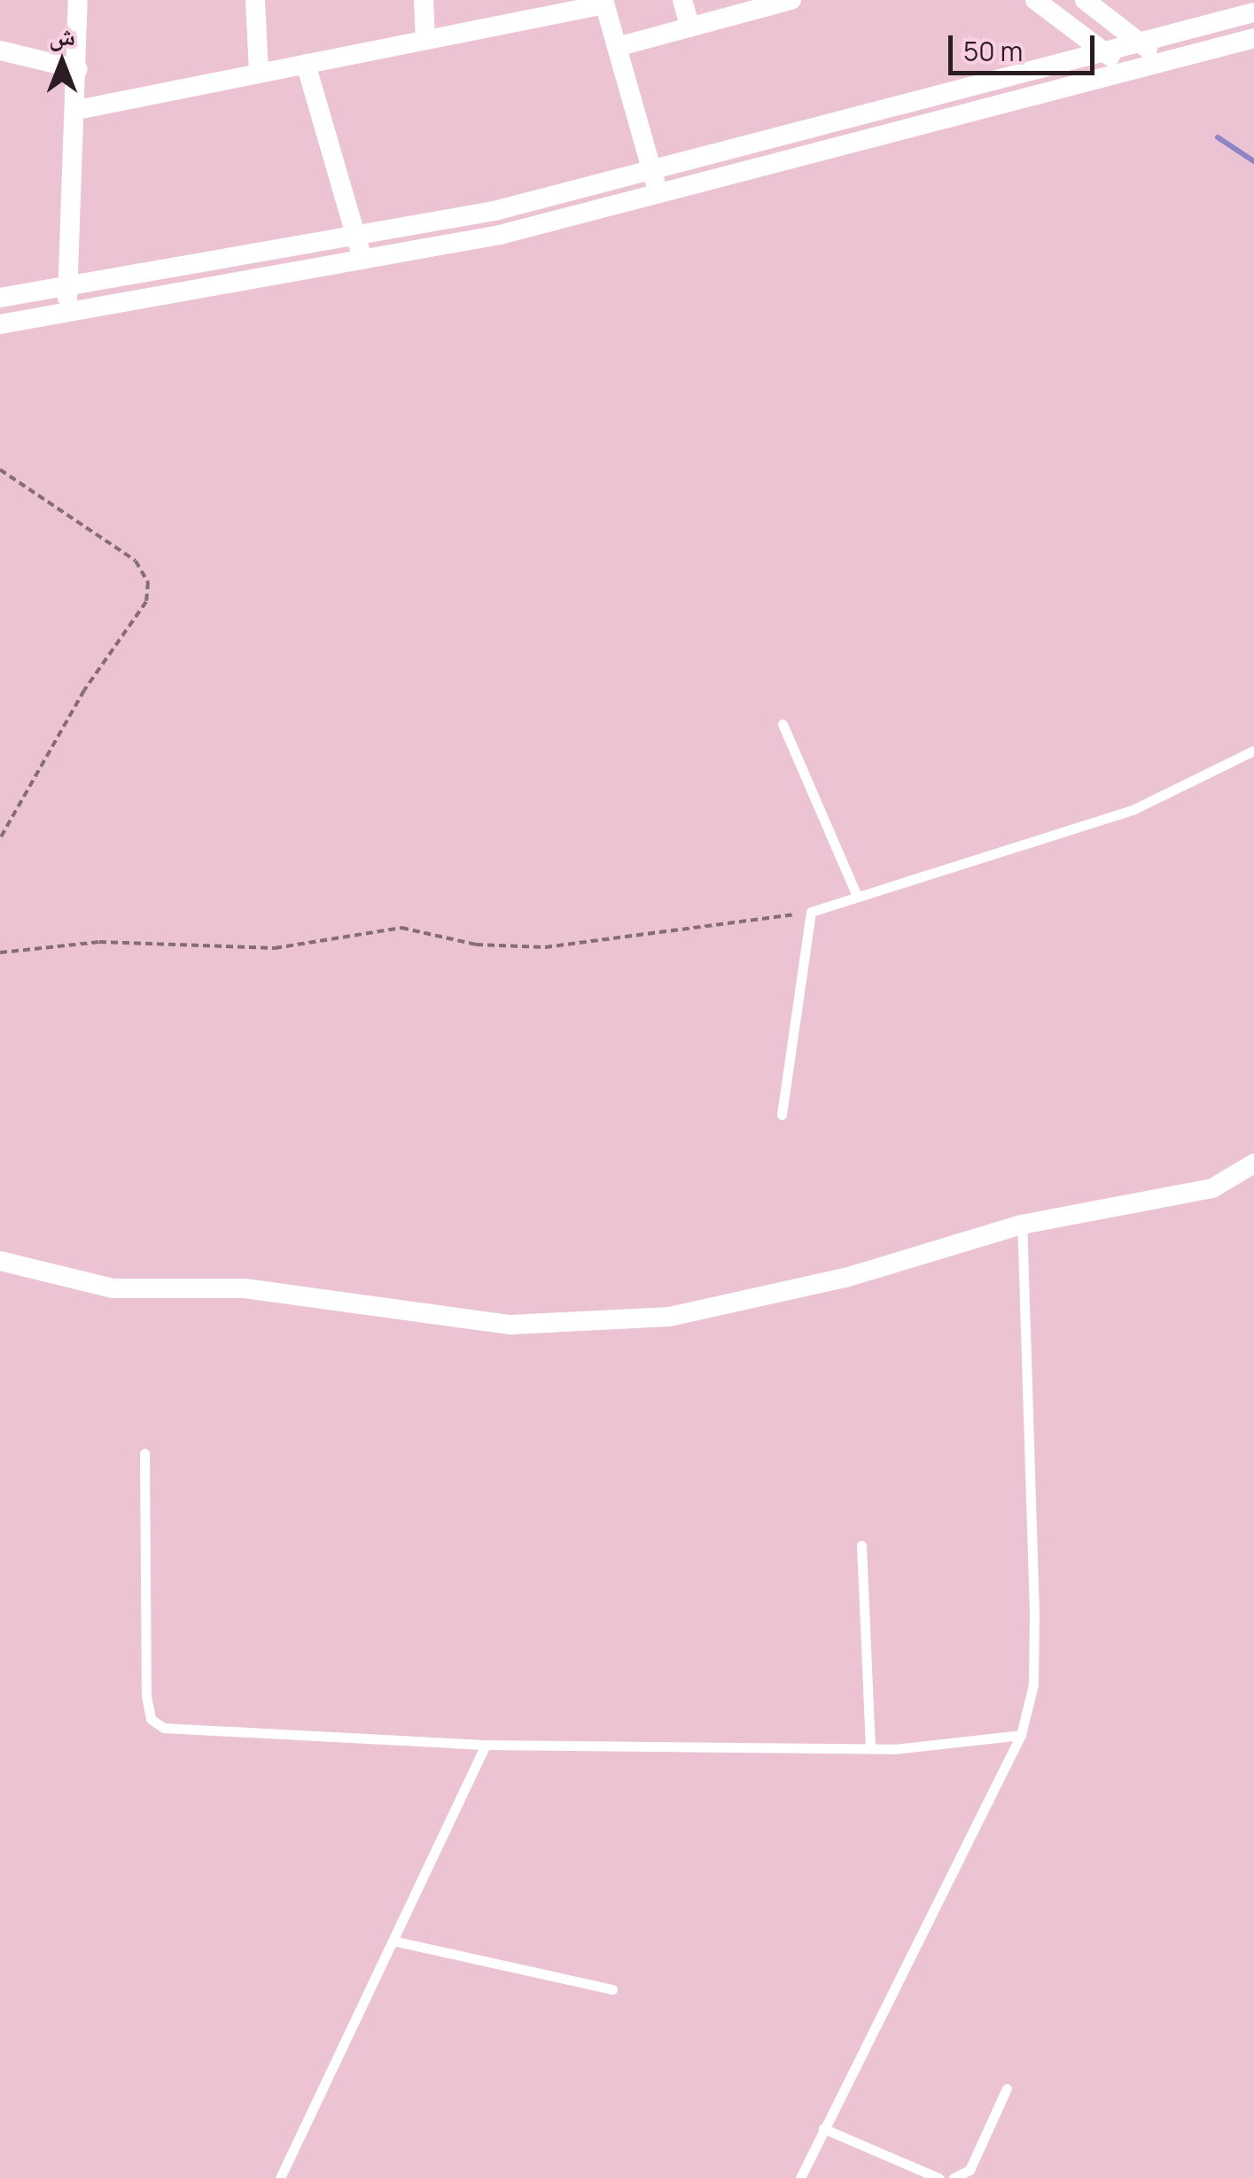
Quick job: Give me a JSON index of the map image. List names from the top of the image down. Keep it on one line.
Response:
{"scale_bar":"50 m","north":"top"}
